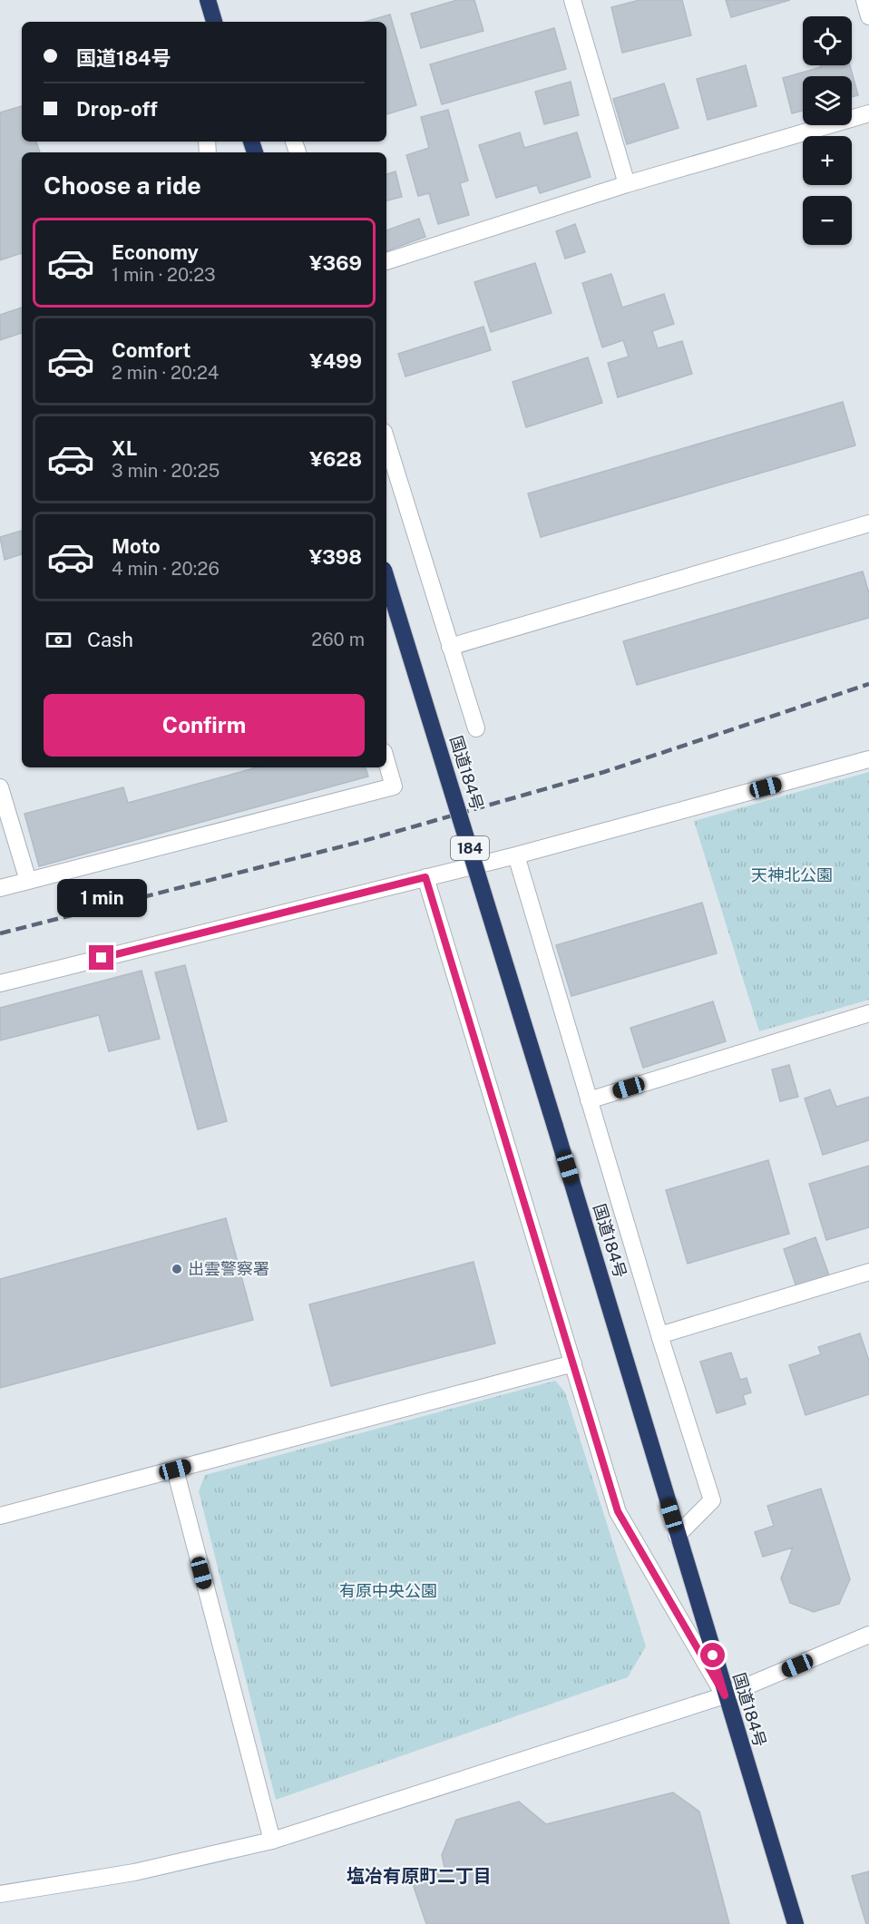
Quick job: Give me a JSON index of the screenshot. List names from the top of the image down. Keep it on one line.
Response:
{"streets":{"highway":["国道184号","184"]},"districts":["塩冶有原町二丁目"],"parks":["天神北公園","有原中央公園"],"places":["出雲警察署"],"page":{"map_buttons":["+","−"],"banner":["国道184号","Drop-off"],"heading":"Choose a ride","list":[{"name":"Economy","note":"1 min · 20:23","value":"¥369"},{"name":"Comfort","note":"2 min · 20:24","value":"¥499"},{"name":"XL","note":"3 min · 20:25","value":"¥628"},{"name":"Moto","note":"4 min · 20:26","value":"¥398"}],"pay":["Cash","260 m"],"buttons":"Confirm","bubble":"1 min"}}
